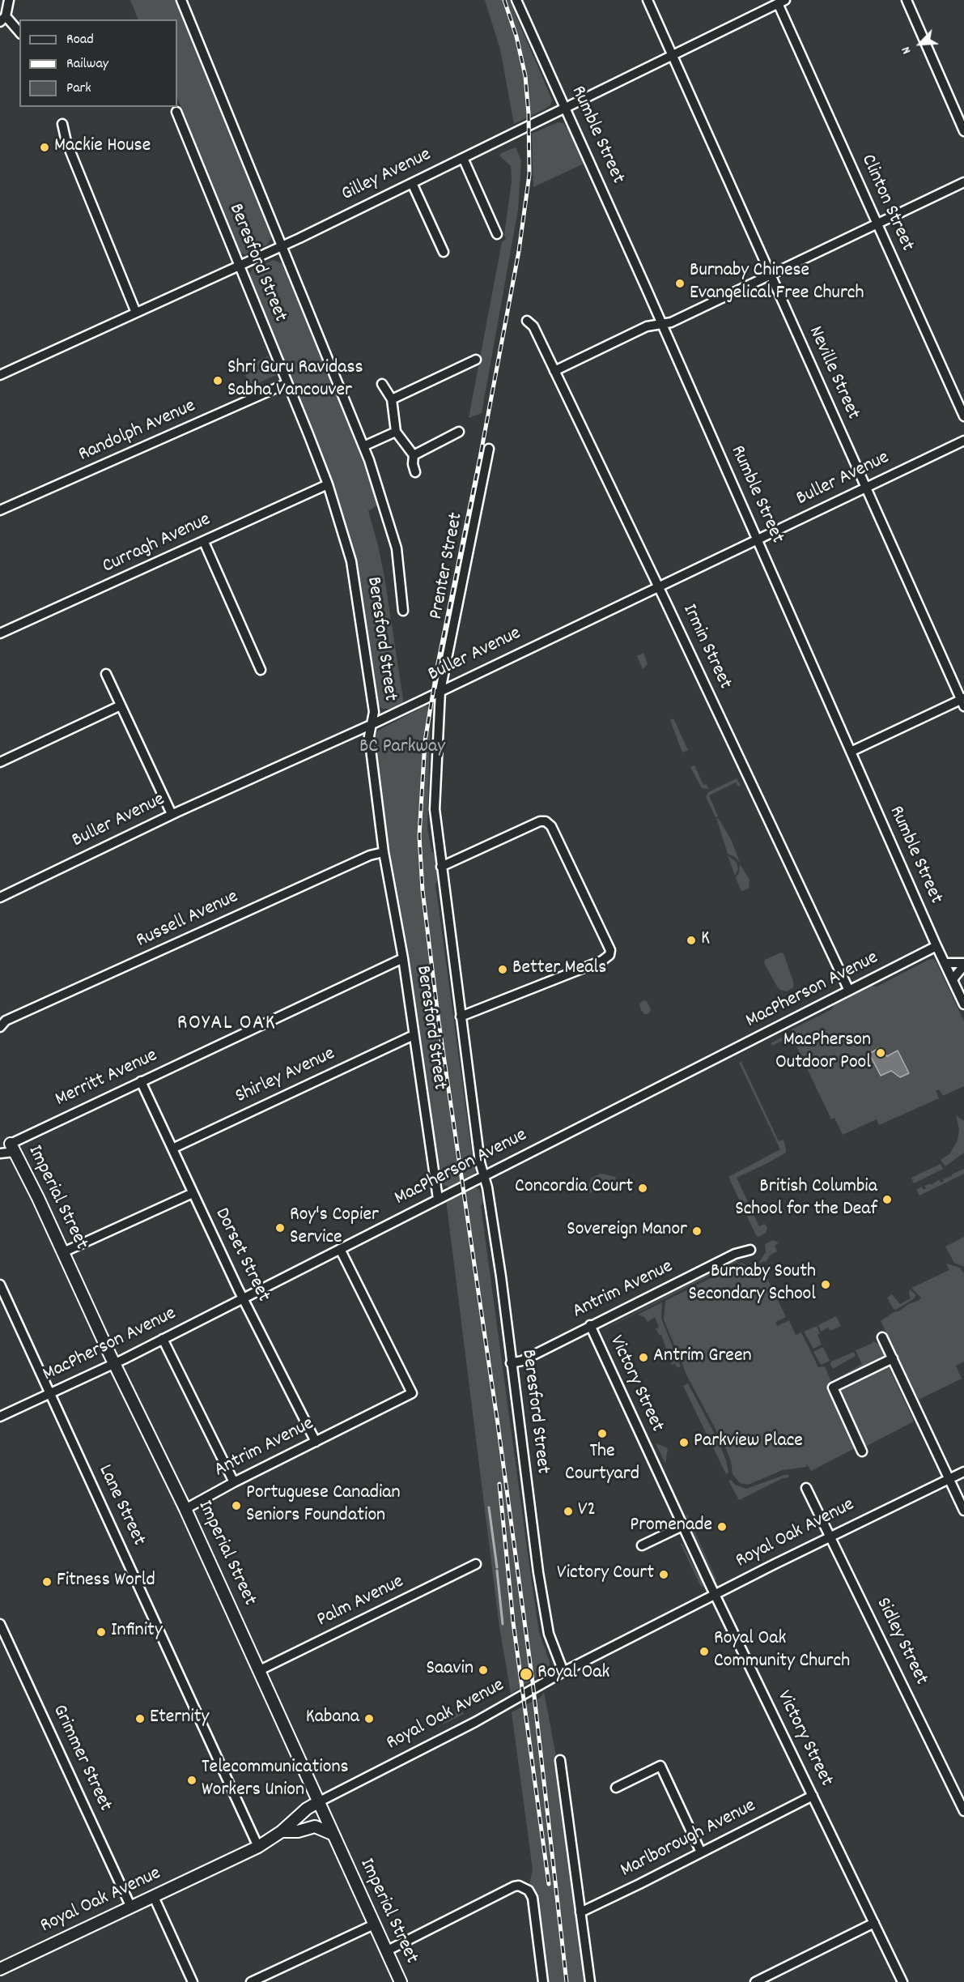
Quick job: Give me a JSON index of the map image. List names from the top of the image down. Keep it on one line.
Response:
{"streets":{"main road":["Imperial Street","Royal Oak Avenue"],"street":["Rumble Street","Gilley Avenue","Clinton Street","Beresford Street","Neville Street","Randolph Avenue","Buller Avenue","Curragh Avenue","Prenter Street","Irmin Street","Russell Avenue","MacPherson Avenue","Shirley Avenue","Merritt Avenue","Dorset Street","Antrim Avenue","Victory Street","Lane Street","Palm Avenue","Sidley Street","Grimmer Street","Marlborough Avenue"]},"crossings":[["Rumble Street","Gilley Avenue"],["Rumble Street","Buller Avenue"],["Rumble Street","MacPherson Avenue"],["Gilley Avenue","Clinton Street"],["Gilley Avenue","Beresford Street"],["Gilley Avenue","Neville Street"],["Beresford Street","Randolph Avenue"],["Beresford Street","Buller Avenue"],["Beresford Street","Curragh Avenue"],["Beresford Street","Prenter Street"],["Beresford Street","Russell Avenue"],["Beresford Street","MacPherson Avenue"],["Beresford Street","Shirley Avenue"],["Beresford Street","Merritt Avenue"],["Beresford Street","Antrim Avenue"],["Beresford Street","Royal Oak Avenue"],["Neville Street","Buller Avenue"],["Buller Avenue","Prenter Street"],["Buller Avenue","Irmin Street"],["Irmin Street","MacPherson Avenue"],["MacPherson Avenue","Imperial Street"],["MacPherson Avenue","Dorset Street"],["MacPherson Avenue","Antrim Avenue"],["MacPherson Avenue","Lane Street"],["Shirley Avenue","Dorset Street"],["Merritt Avenue","Imperial Street"],["Merritt Avenue","Dorset Street"],["Imperial Street","Antrim Avenue"],["Imperial Street","Royal Oak Avenue"],["Imperial Street","Palm Avenue"],["Dorset Street","Antrim Avenue"],["Antrim Avenue","Victory Street"],["Victory Street","Royal Oak Avenue"],["Victory Street","Marlborough Avenue"],["Lane Street","Royal Oak Avenue"],["Royal Oak Avenue","Sidley Street"],["Royal Oak Avenue","Grimmer Street"]],"districts":["ROYAL OAK"],"parks":["BC Parkway"],"places":["Mackie House","Burnaby Chinese Evangelical Free Church","Shri Guru Ravidass Sabha Vancouver","K","Better Meals","MacPherson Outdoor Pool","Concordia Court","British Columbia School for the Deaf","Roy's Copier Service","Sovereign Manor","Burnaby South Secondary School","Antrim Green","The Courtyard","Parkview Place","Portuguese Canadian Seniors Foundation","V2","Promenade","Victory Court","Fitness World","Infinity","Royal Oak Community Church","Saavin","Royal Oak","Eternity","Kabana","Telecommunications Workers Union"],"legend":["Road","Railway","Park"],"north":"bottom left"}
